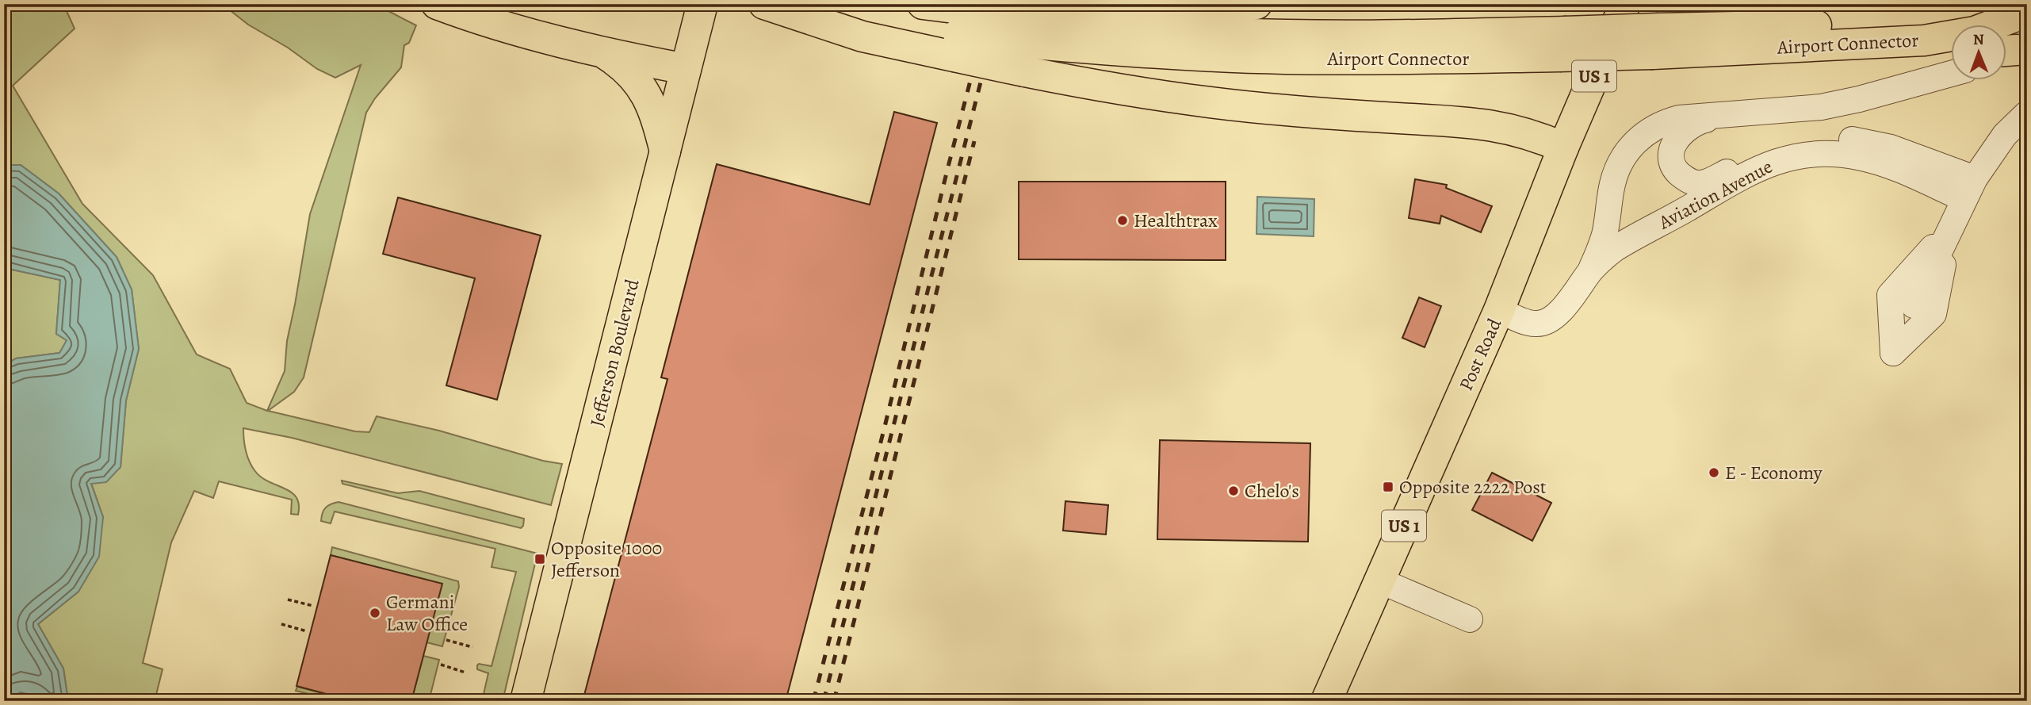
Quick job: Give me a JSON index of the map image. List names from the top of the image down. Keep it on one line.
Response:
{"streets":{"main road":["Airport Connector","US 1","Jefferson Boulevard","Post Road"],"street":["Aviation Avenue"]},"crossings":[["Aviation Avenue","Post Road"]],"places":{"other":["Healthtrax","E - Economy","Chelo's","Germani Law Office"],"transit":["Opposite 2222 Post","Opposite 1000 Jefferson"]},"north":"top"}
